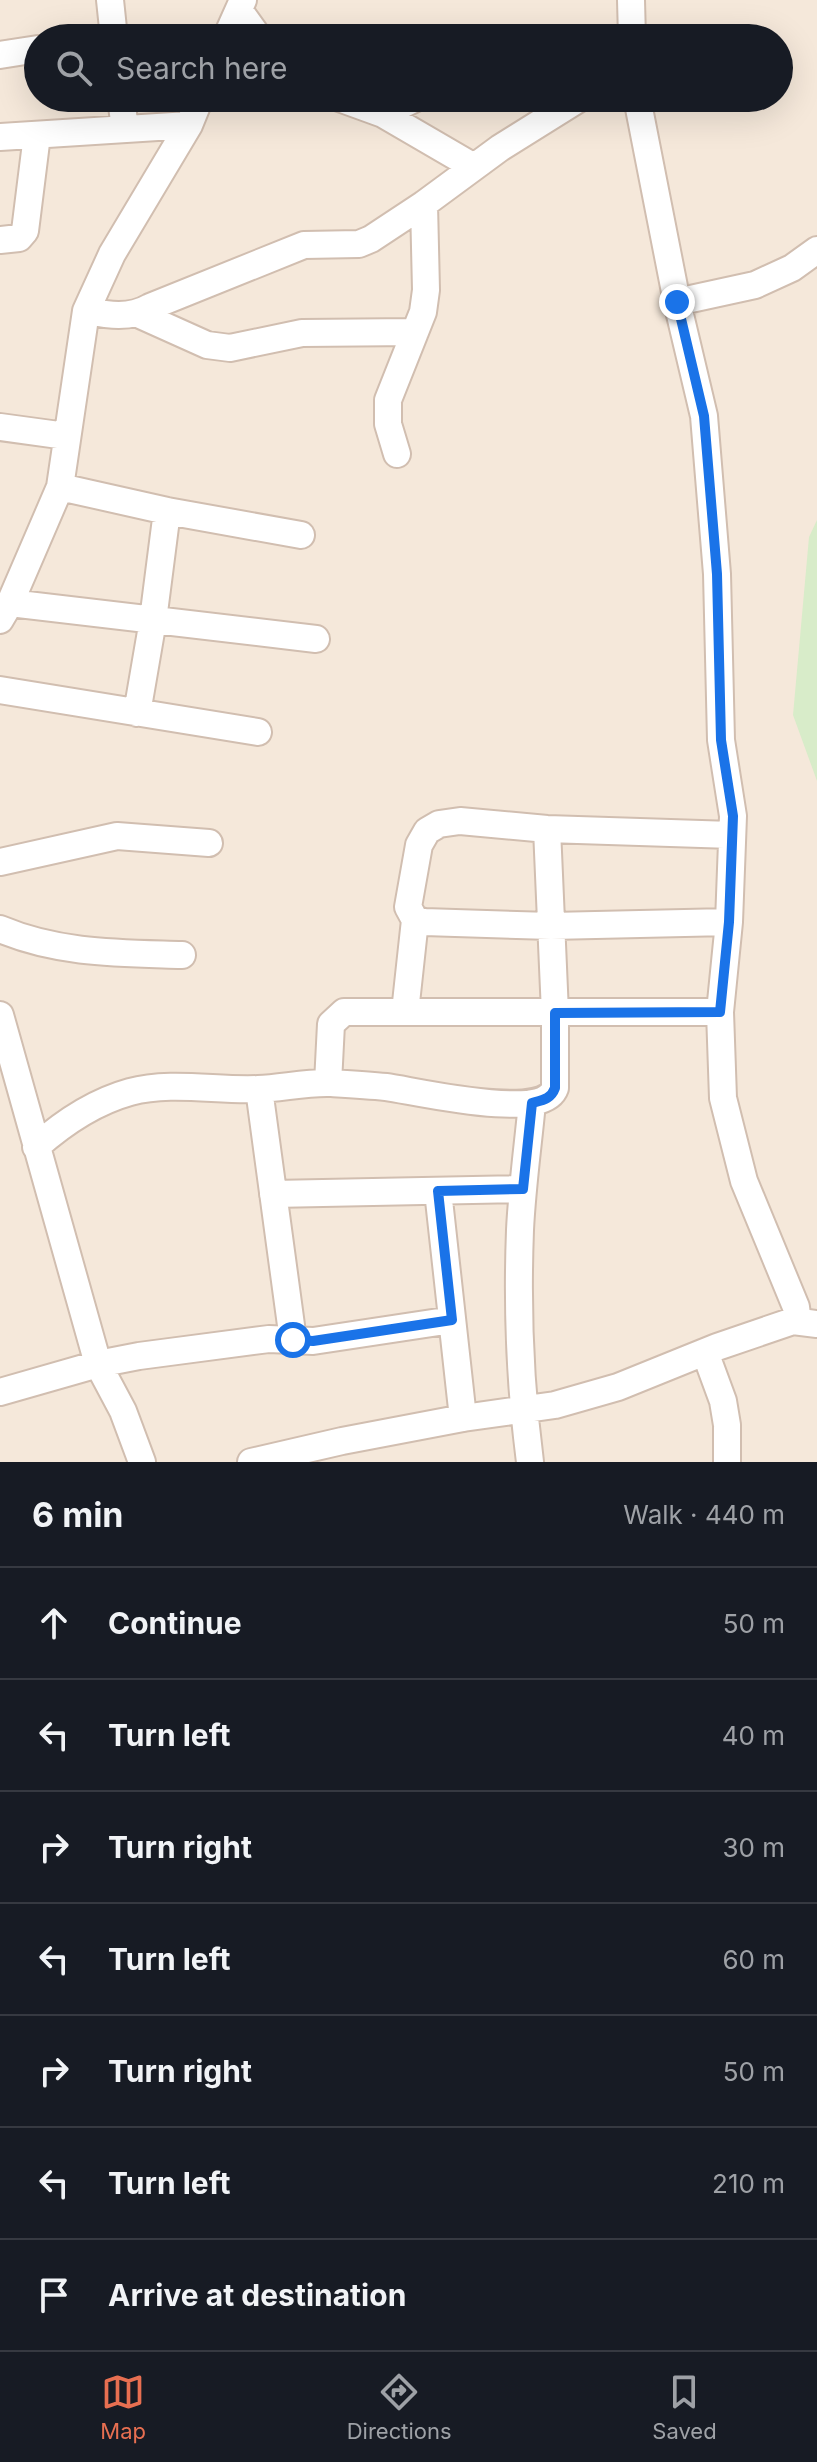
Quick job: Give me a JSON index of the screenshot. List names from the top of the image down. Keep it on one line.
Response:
{"page":{"search":"Search here","heading":["6 min","Walk · 440 m"],"list":[["Continue","50 m"],["Turn left","40 m"],["Turn right","30 m"],["Turn left","60 m"],["Turn right","50 m"],["Turn left","210 m"],"Arrive at destination"],"nav":["Map","Directions","Saved"]}}
